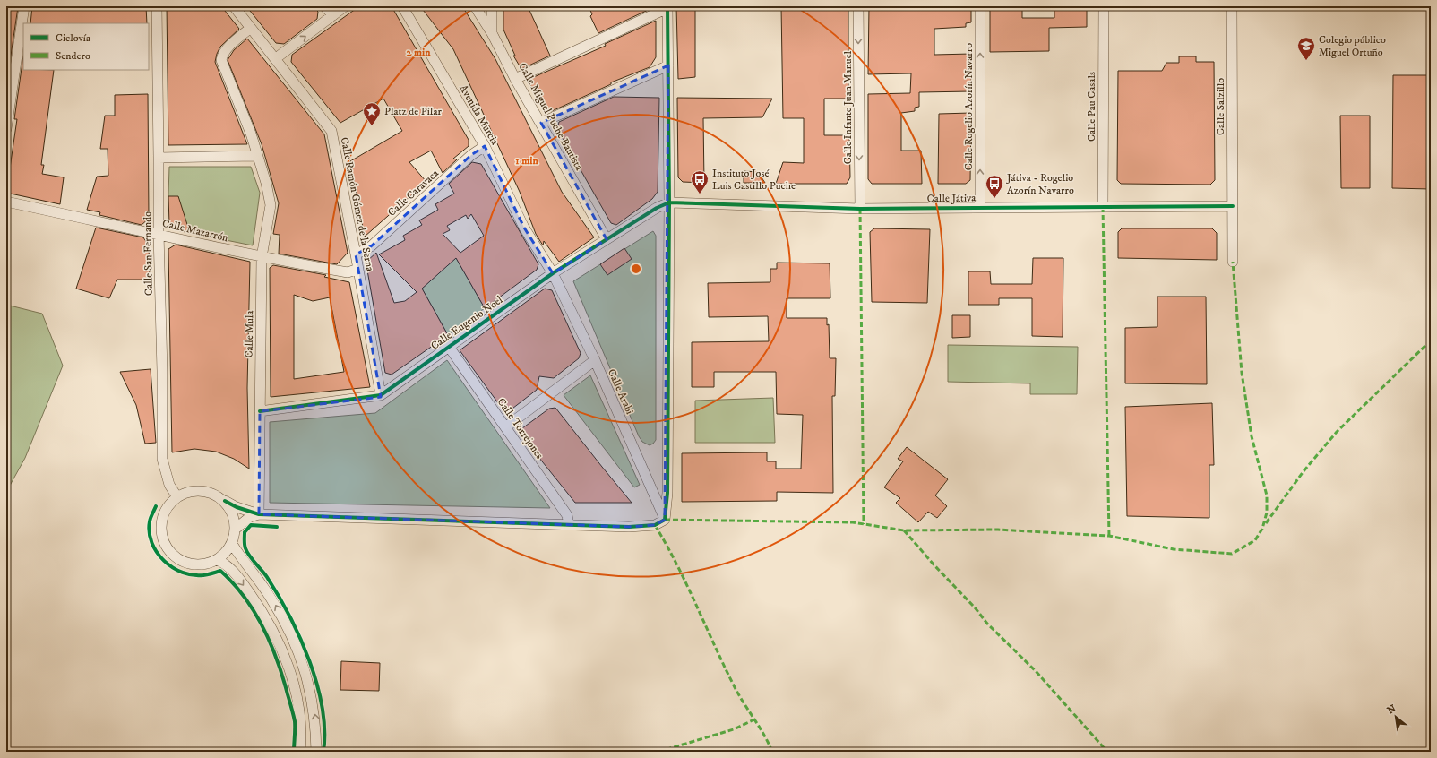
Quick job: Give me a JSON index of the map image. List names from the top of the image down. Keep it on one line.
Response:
{"streets":{"street":["Calle Rogelio Azorín Navarro","Calle Pau Casals","Calle Salzillo","Calle Infante Juan Manuel","Avenida Murcia","Calle Miguel Puche Bautista","Calle Caravaca","Calle Játiva","Calle Ramón Gómez de la Serna","Calle Mazarrón","Calle San Fernando","Calle Eugenio Noel","Calle Mula","Calle Arabi","Calle Torrejones"]},"crossings":[["Calle Rogelio Azorín Navarro","Calle Játiva"],["Calle Pau Casals","Calle Játiva"],["Calle Salzillo","Calle Játiva"],["Calle Infante Juan Manuel","Calle Játiva"],["Avenida Murcia","Calle Caravaca"],["Avenida Murcia","Calle Eugenio Noel"],["Avenida Murcia","Calle Arabi"],["Calle Miguel Puche Bautista","Calle Eugenio Noel"],["Calle Caravaca","Calle Ramón Gómez de la Serna"],["Calle Játiva","Calle Eugenio Noel"],["Calle Ramón Gómez de la Serna","Calle Mazarrón"],["Calle Ramón Gómez de la Serna","Calle Eugenio Noel"],["Calle Ramón Gómez de la Serna","Calle Mula"],["Calle Mazarrón","Calle San Fernando"],["Calle Mazarrón","Calle Mula"],["Calle Eugenio Noel","Calle Mula"],["Calle Eugenio Noel","Calle Arabi"],["Calle Eugenio Noel","Calle Torrejones"]],"one_way":["Calle Rogelio Azorín Navarro","Calle Infante Juan Manuel"],"places":{"school or university":["Colegio público Miguel Ortuño"],"place":["Platz de Pilar"],"bus stop":["Instituto José Luis Castillo Puche","Játiva - Rogelio Azorín Navarro"]},"legend":["Ciclovía","Sendero"],"north":"top left","rings":["2 min","1 min"]}
